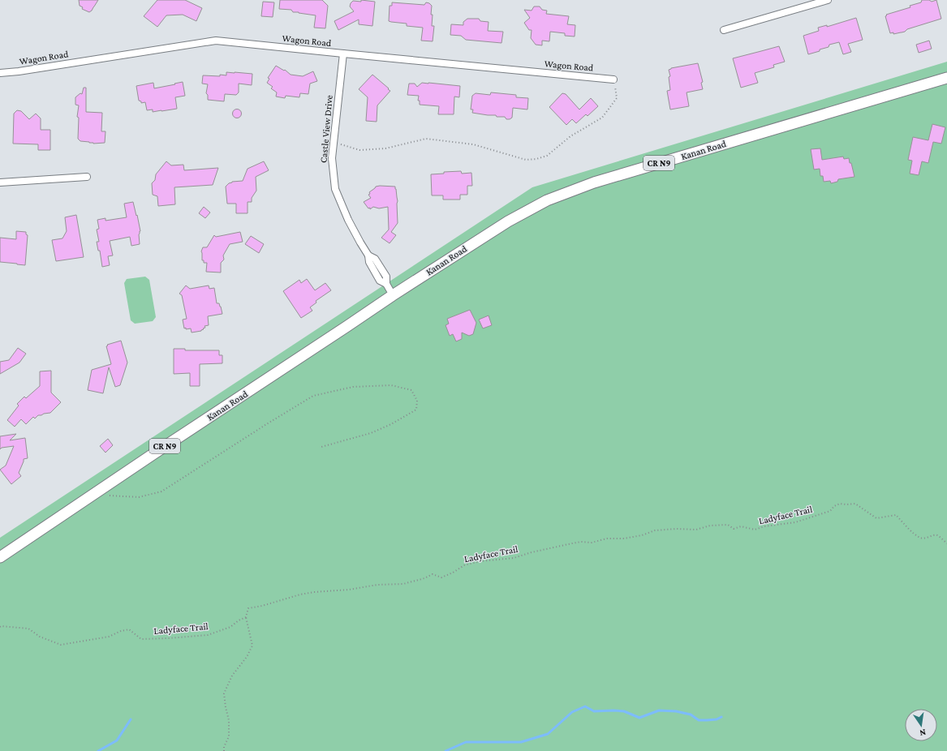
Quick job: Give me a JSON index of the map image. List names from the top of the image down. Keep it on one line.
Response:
{"streets":{"main road":["Kanan Road","CR N9"],"street":["Wagon Road","Castle View Drive"],"path":["Ladyface Trail"]},"crossings":[["Wagon Road","Castle View Drive"],["Castle View Drive","Kanan Road"]],"north":"bottom"}
